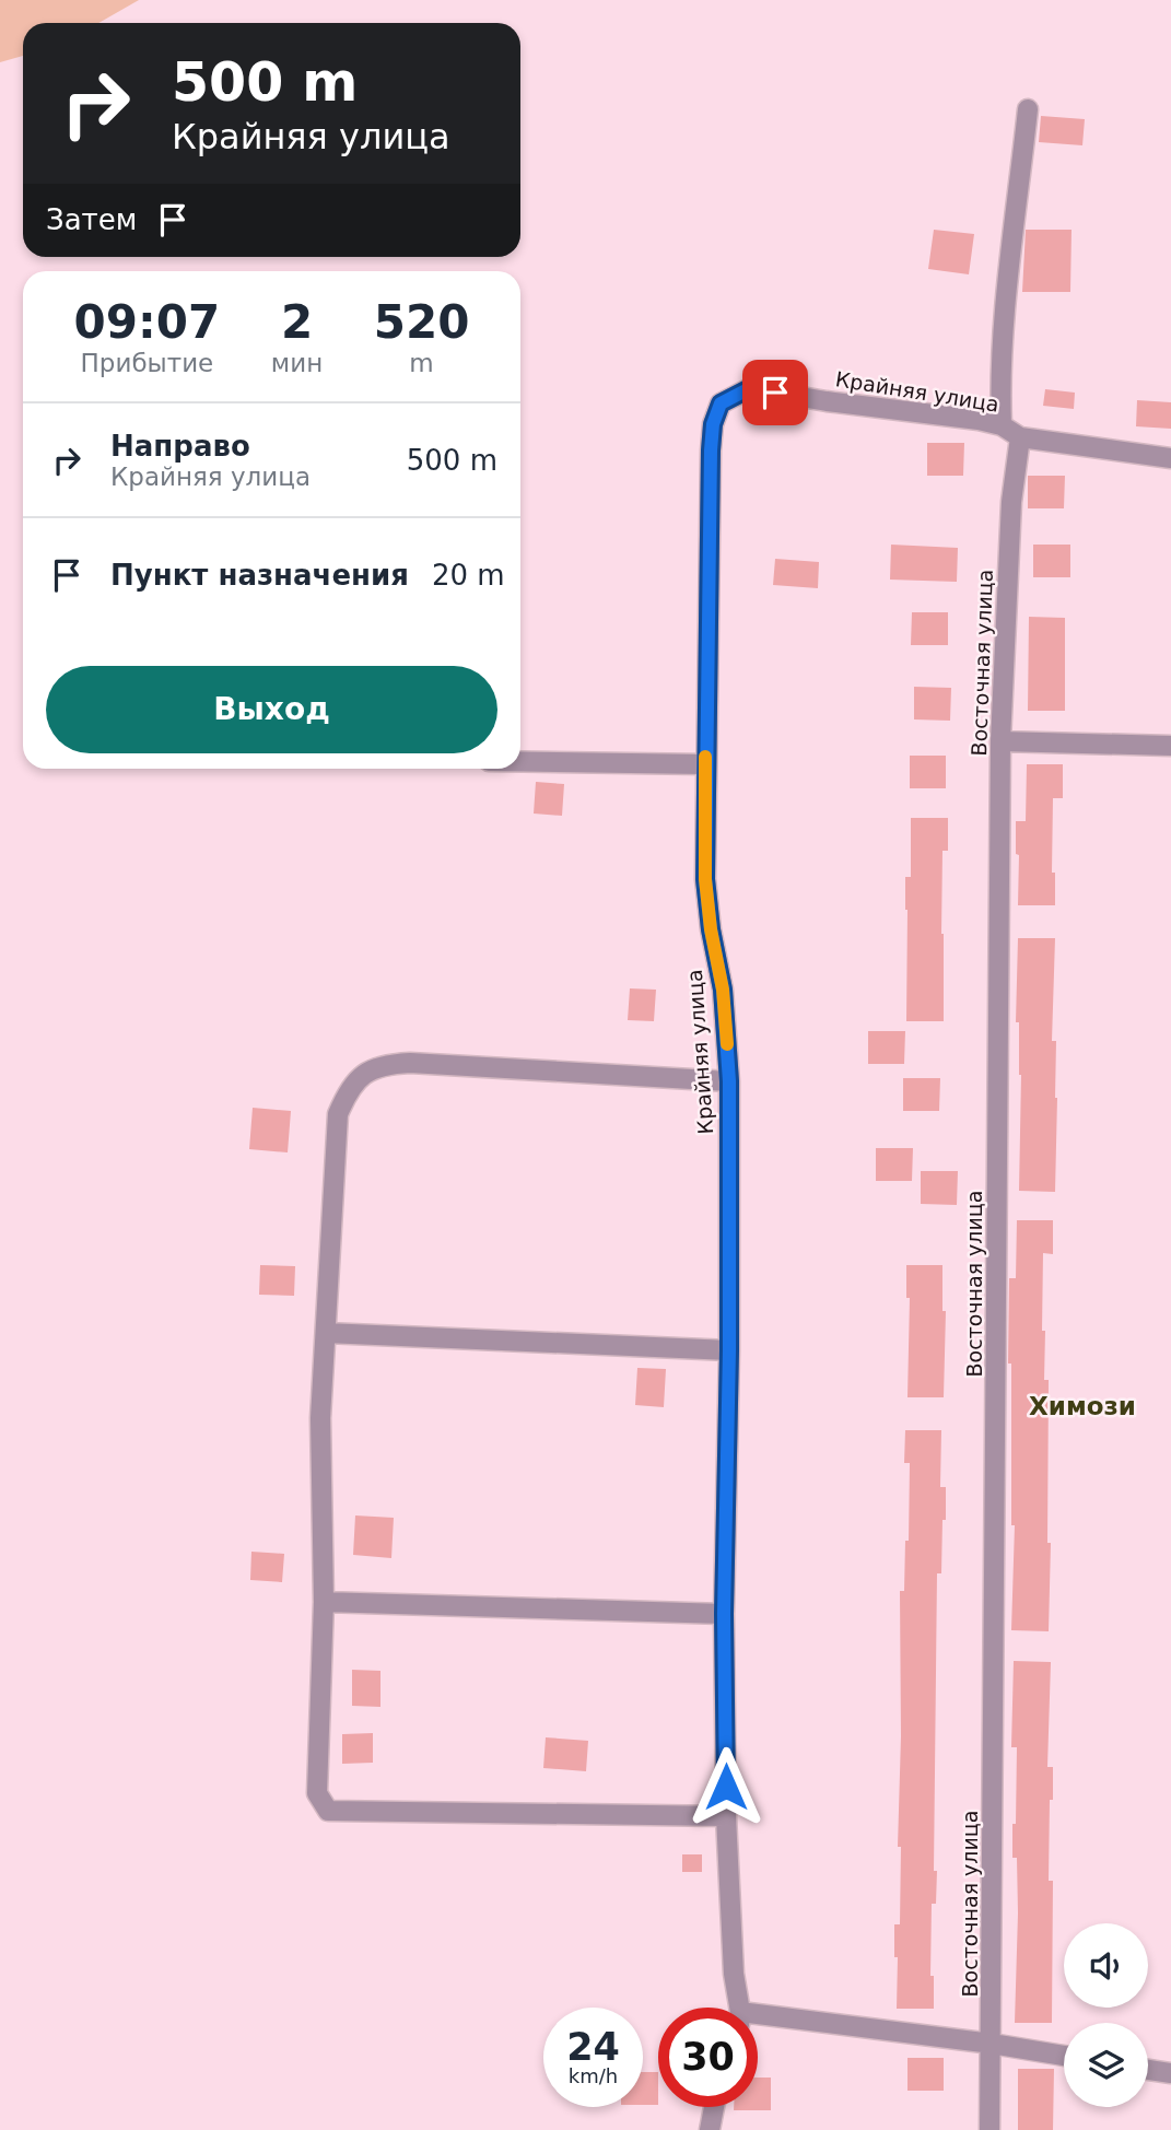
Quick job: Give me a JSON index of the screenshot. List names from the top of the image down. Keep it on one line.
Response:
{"streets":{"street":["Крайняя улица","Восточная улица"]},"crossings":[["Крайняя улица","Восточная улица"]],"districts":["Химози"],"page":{"turn":["500 m","Крайняя улица"],"then":"Затем","eta":["09:07","Прибытие","2","мин","520","m"],"list":[{"name":"Направо","note":"Крайняя улица","value":"500 m"},{"name":"Пункт назначения","value":"20 m"}],"buttons":"Выход","speed":"24 km/h","limit":"30"}}
